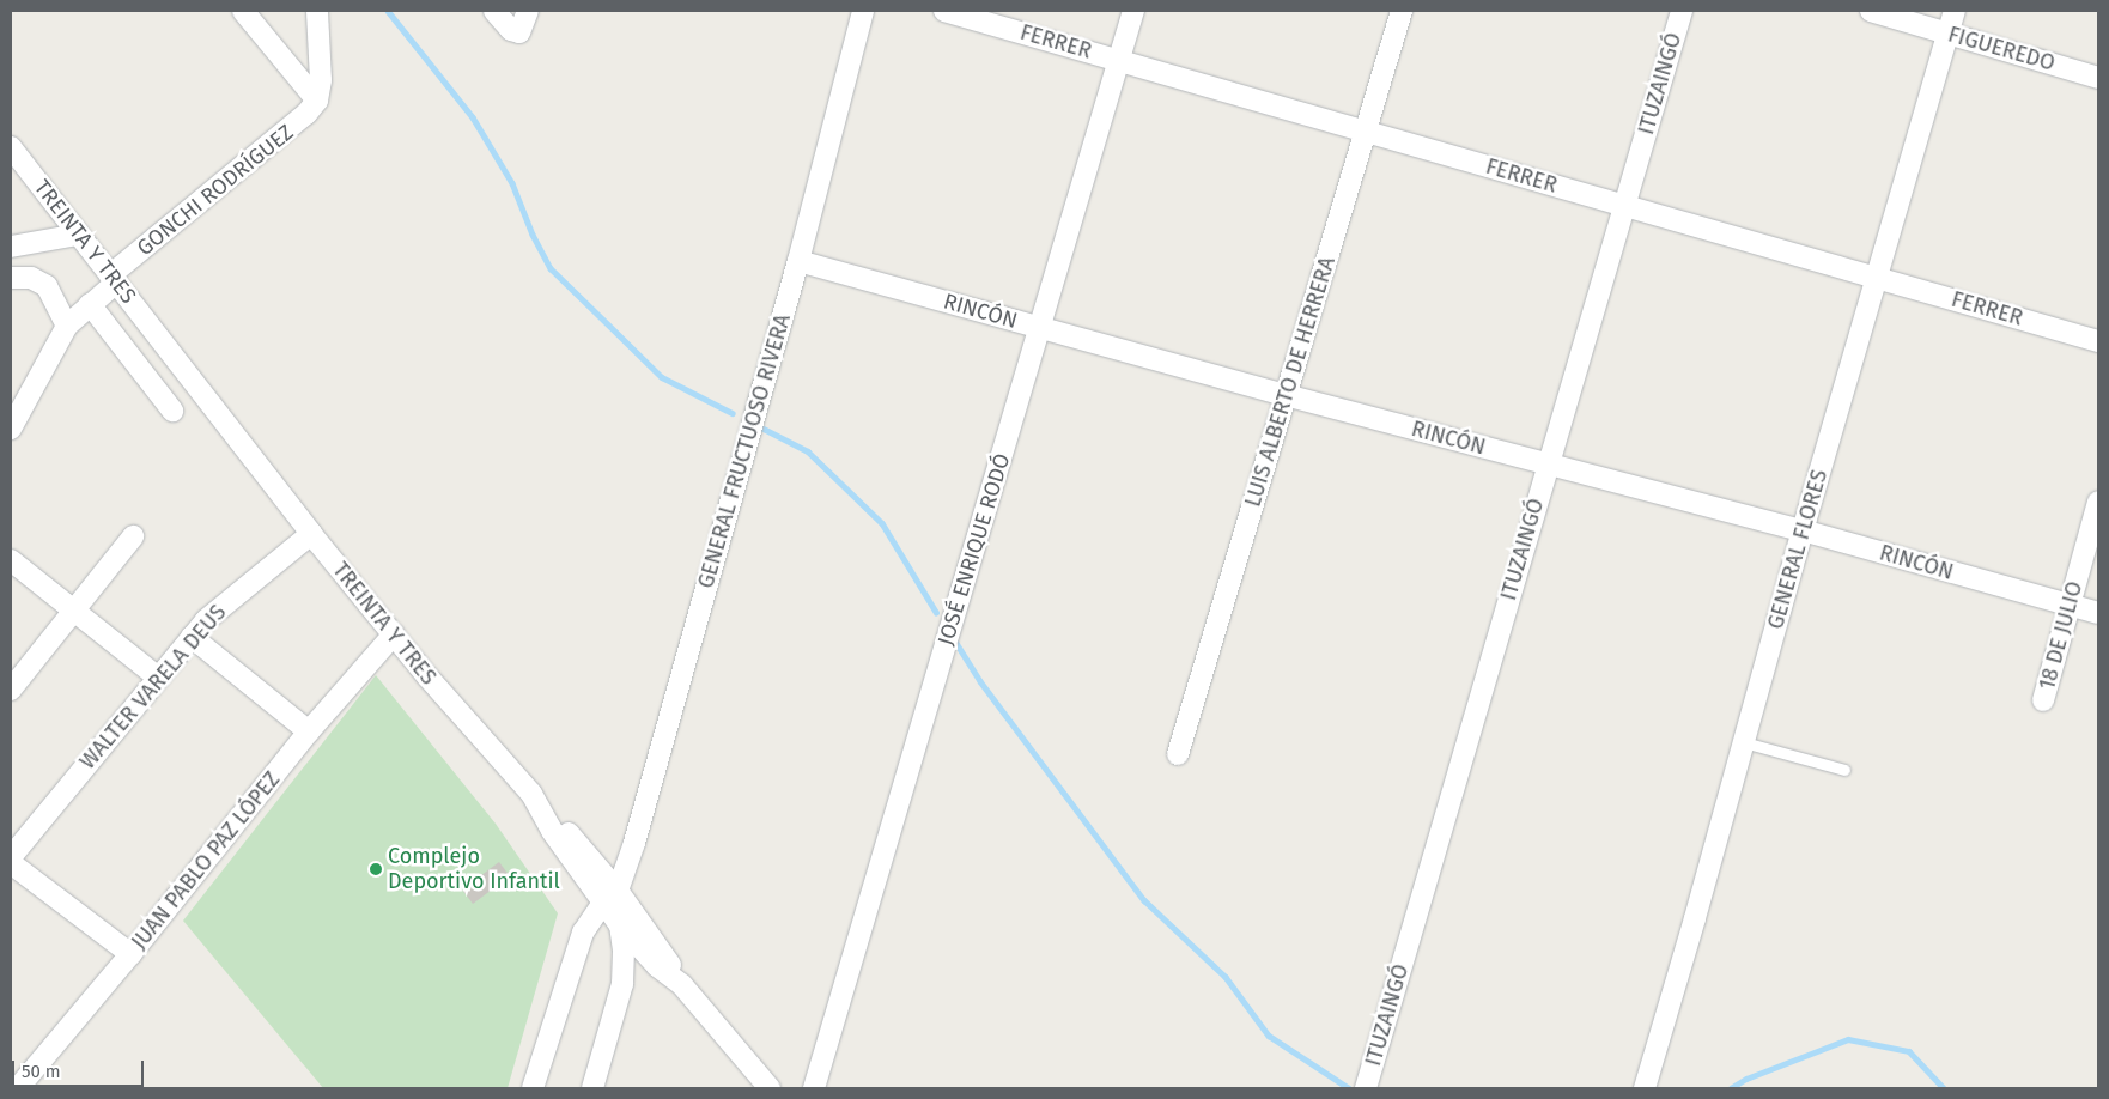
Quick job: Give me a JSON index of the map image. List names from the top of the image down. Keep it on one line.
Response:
{"streets":{"street":["FERRER","FIGUEREDO","ITUZAINGÓ","GONCHI RODRÍGUEZ","TREINTA Y TRES","RINCÓN","LUIS ALBERTO DE HERRERA","GENERAL FRUCTUOSO RIVERA","JOSÉ ENRIQUE RODÓ","GENERAL FLORES","18 DE JULIO","WALTER VARELA DEUS","JUAN PABLO PAZ LÓPEZ"]},"crossings":[["FERRER","ITUZAINGÓ"],["FERRER","LUIS ALBERTO DE HERRERA"],["FERRER","JOSÉ ENRIQUE RODÓ"],["FERRER","GENERAL FLORES"],["FIGUEREDO","GENERAL FLORES"],["ITUZAINGÓ","RINCÓN"],["GONCHI RODRÍGUEZ","TREINTA Y TRES"],["TREINTA Y TRES","GENERAL FRUCTUOSO RIVERA"],["TREINTA Y TRES","WALTER VARELA DEUS"],["TREINTA Y TRES","JUAN PABLO PAZ LÓPEZ"],["RINCÓN","LUIS ALBERTO DE HERRERA"],["RINCÓN","GENERAL FRUCTUOSO RIVERA"],["RINCÓN","JOSÉ ENRIQUE RODÓ"],["RINCÓN","GENERAL FLORES"],["RINCÓN","18 DE JULIO"]],"places":["Complejo Deportivo Infantil"],"scale_bar":"50 m"}
